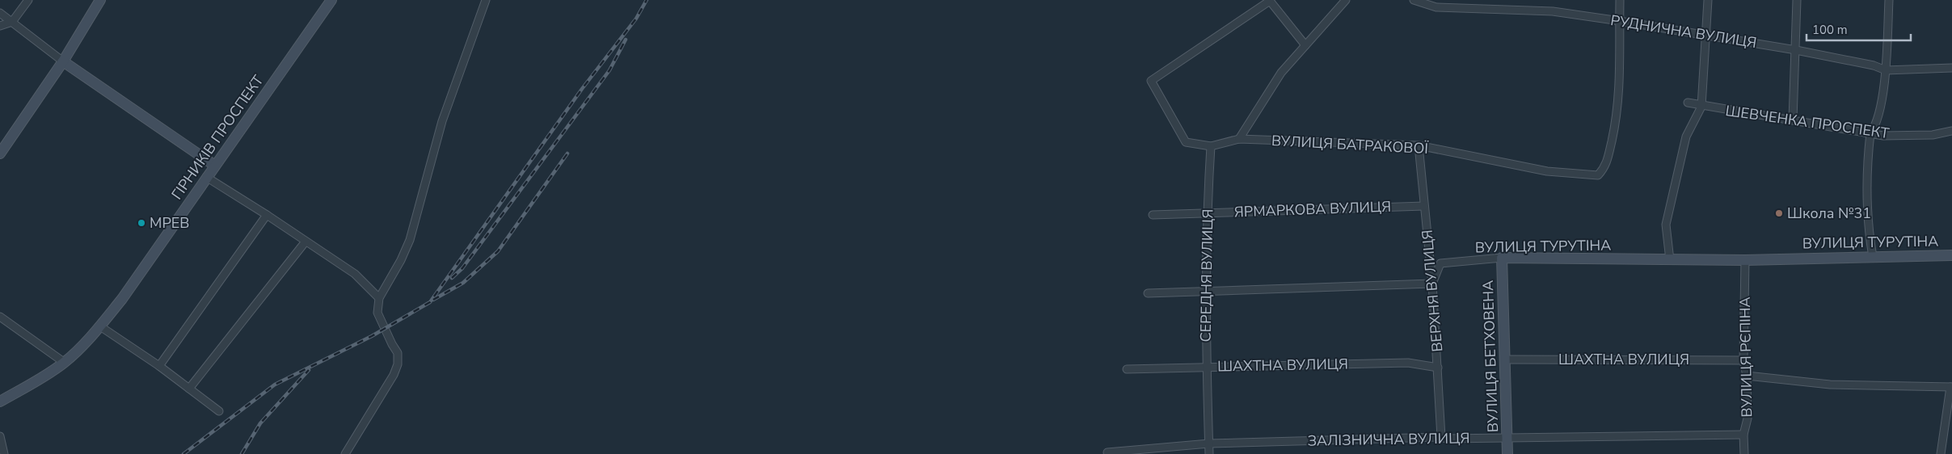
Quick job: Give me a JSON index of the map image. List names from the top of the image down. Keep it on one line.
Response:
{"streets":{"street":["РУДНИЧНА ВУЛИЦЯ","ШЕВЧЕНКА ПРОСПЕКТ","ГІРНИКІВ ПРОСПЕКТ","ВУЛИЦЯ БАТРАКОВОЇ","ЯРМАРКОВА ВУЛИЦЯ","ВУЛИЦЯ ТУРУТІНА","СЕРЕДНЯ ВУЛИЦЯ","ВЕРХНЯ ВУЛИЦЯ","ВУЛИЦЯ БЕТХОВЕНА","ВУЛИЦЯ РЄПІНА","ШАХТНА ВУЛИЦЯ","ЗАЛІЗНИЧНА ВУЛИЦЯ"]},"crossings":[["РУДНИЧНА ВУЛИЦЯ","ВУЛИЦЯ БАТРАКОВОЇ"],["ВУЛИЦЯ БАТРАКОВОЇ","СЕРЕДНЯ ВУЛИЦЯ"],["ВУЛИЦЯ БАТРАКОВОЇ","ВЕРХНЯ ВУЛИЦЯ"],["ЯРМАРКОВА ВУЛИЦЯ","СЕРЕДНЯ ВУЛИЦЯ"],["ЯРМАРКОВА ВУЛИЦЯ","ВЕРХНЯ ВУЛИЦЯ"],["ВУЛИЦЯ ТУРУТІНА","ВЕРХНЯ ВУЛИЦЯ"],["ВУЛИЦЯ ТУРУТІНА","ВУЛИЦЯ БЕТХОВЕНА"],["ВУЛИЦЯ ТУРУТІНА","ВУЛИЦЯ РЄПІНА"],["СЕРЕДНЯ ВУЛИЦЯ","ШАХТНА ВУЛИЦЯ"],["СЕРЕДНЯ ВУЛИЦЯ","ЗАЛІЗНИЧНА ВУЛИЦЯ"],["ВЕРХНЯ ВУЛИЦЯ","ШАХТНА ВУЛИЦЯ"],["ВЕРХНЯ ВУЛИЦЯ","ЗАЛІЗНИЧНА ВУЛИЦЯ"],["ВУЛИЦЯ БЕТХОВЕНА","ШАХТНА ВУЛИЦЯ"],["ВУЛИЦЯ БЕТХОВЕНА","ЗАЛІЗНИЧНА ВУЛИЦЯ"],["ВУЛИЦЯ РЄПІНА","ШАХТНА ВУЛИЦЯ"],["ВУЛИЦЯ РЄПІНА","ЗАЛІЗНИЧНА ВУЛИЦЯ"]],"places":["Школа №31","МРЕВ"],"scale_bar":"100 m"}
